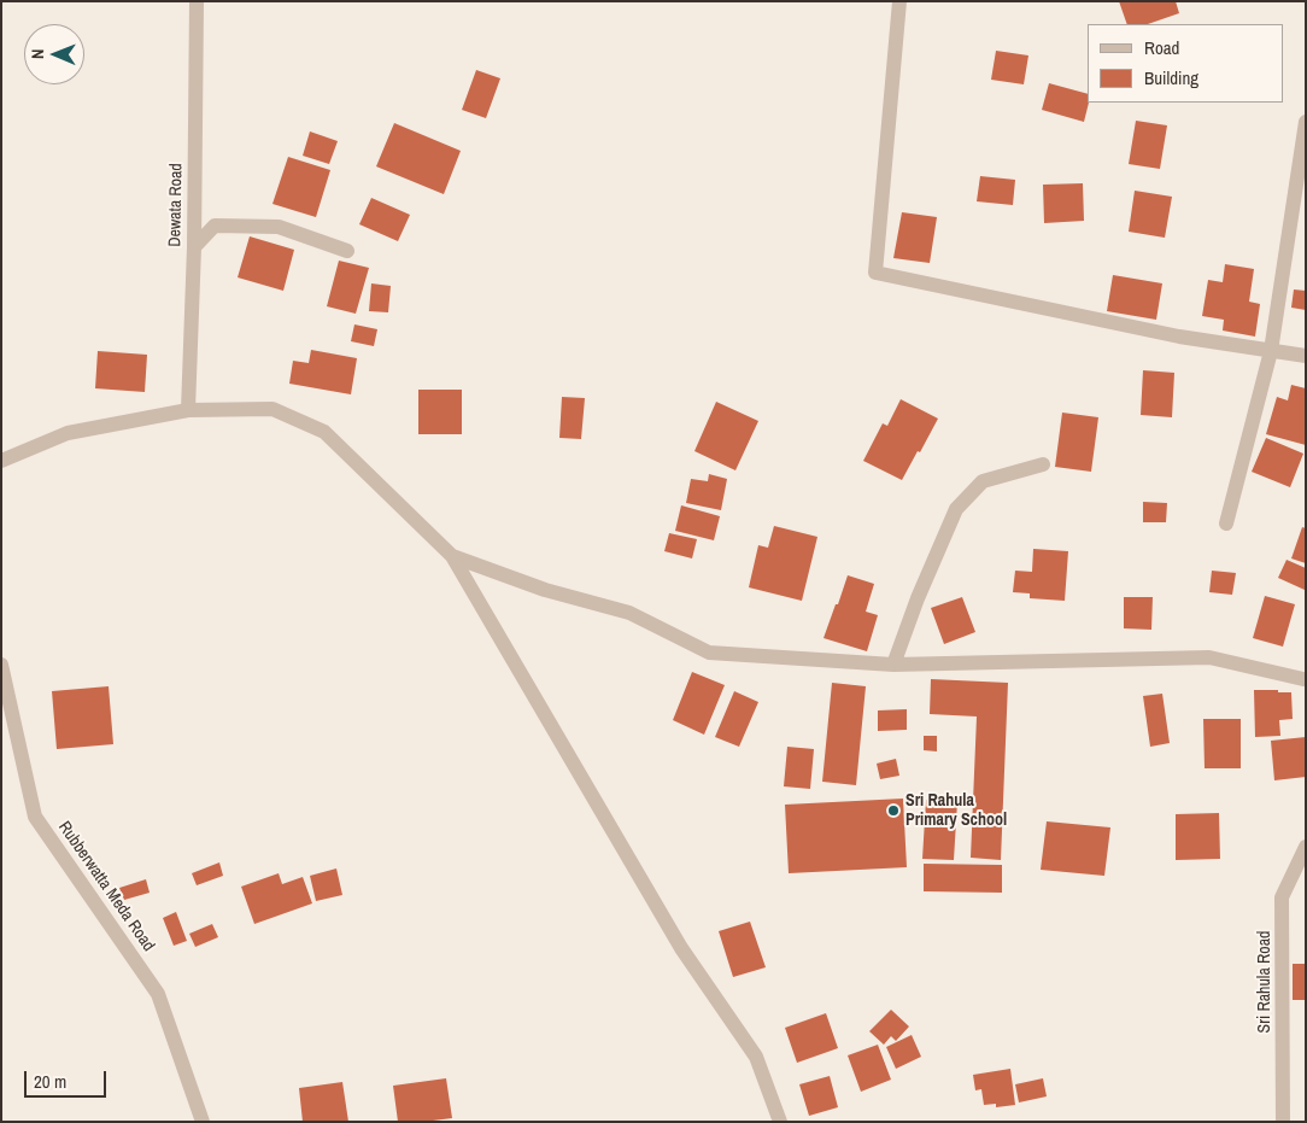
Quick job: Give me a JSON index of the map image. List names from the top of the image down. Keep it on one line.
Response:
{"streets":{"street":["Dewata Road","Rubberwatta Meda Road","Sri Rahula Road"]},"places":["Sri Rahula Primary School"],"legend":["Road","Building"],"scale_bar":"20 m","north":"left"}
